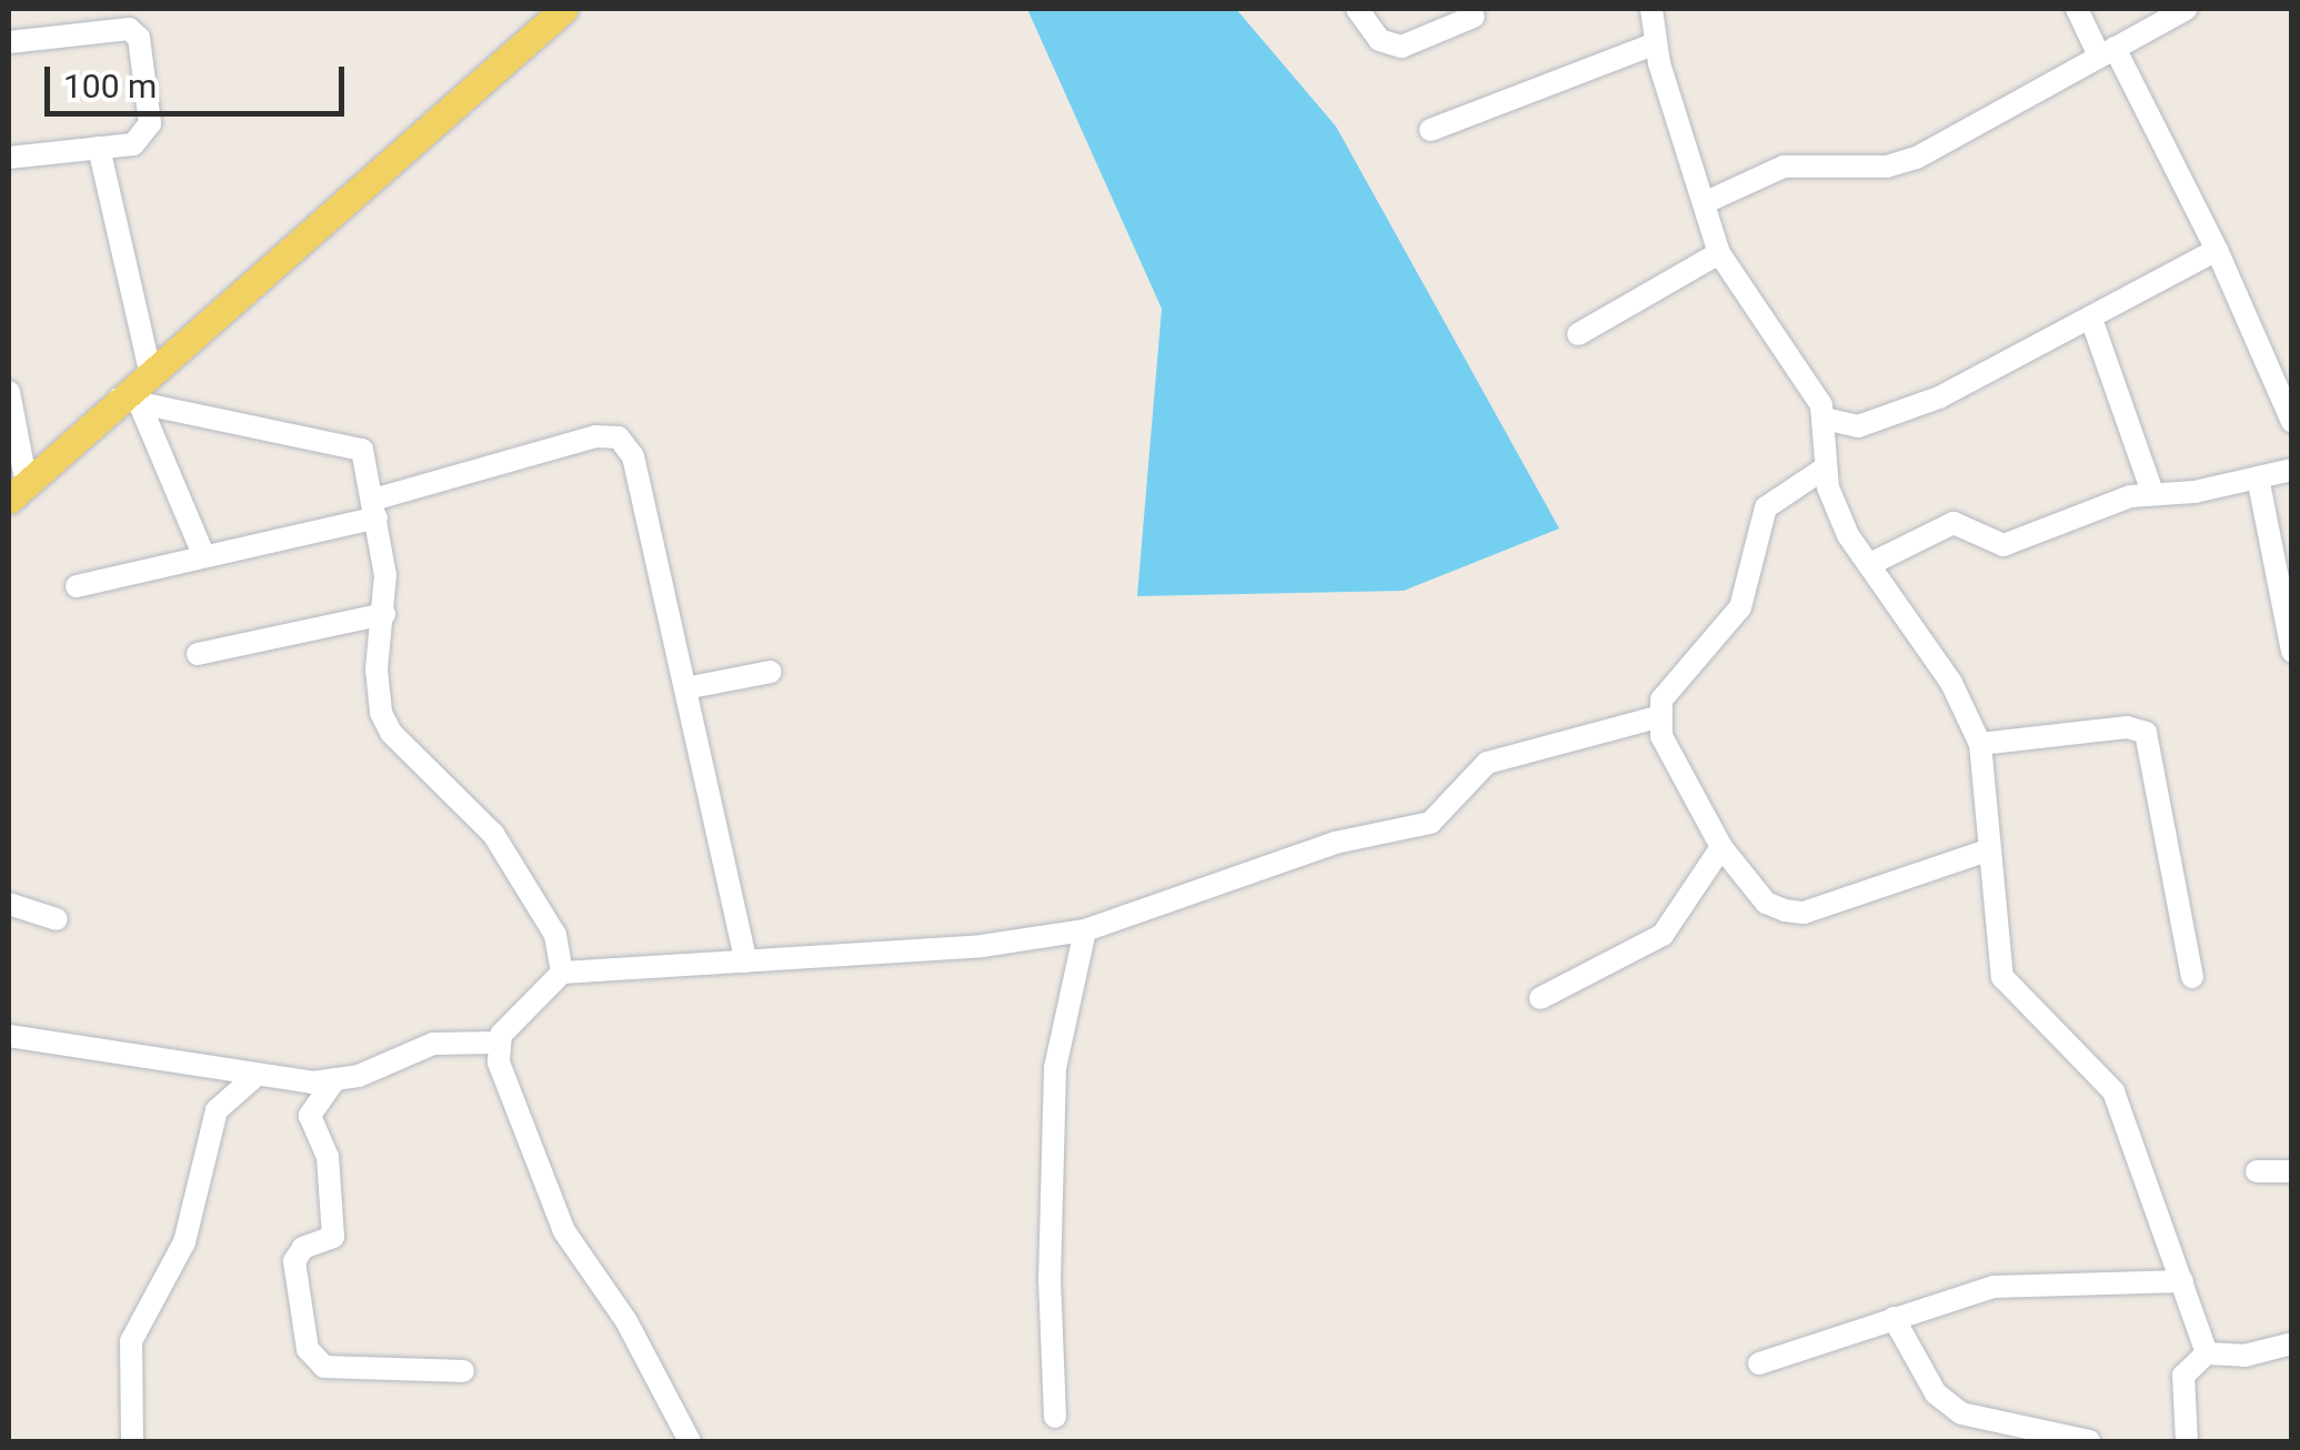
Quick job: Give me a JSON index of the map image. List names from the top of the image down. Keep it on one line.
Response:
{"scale_bar":"100 m"}
